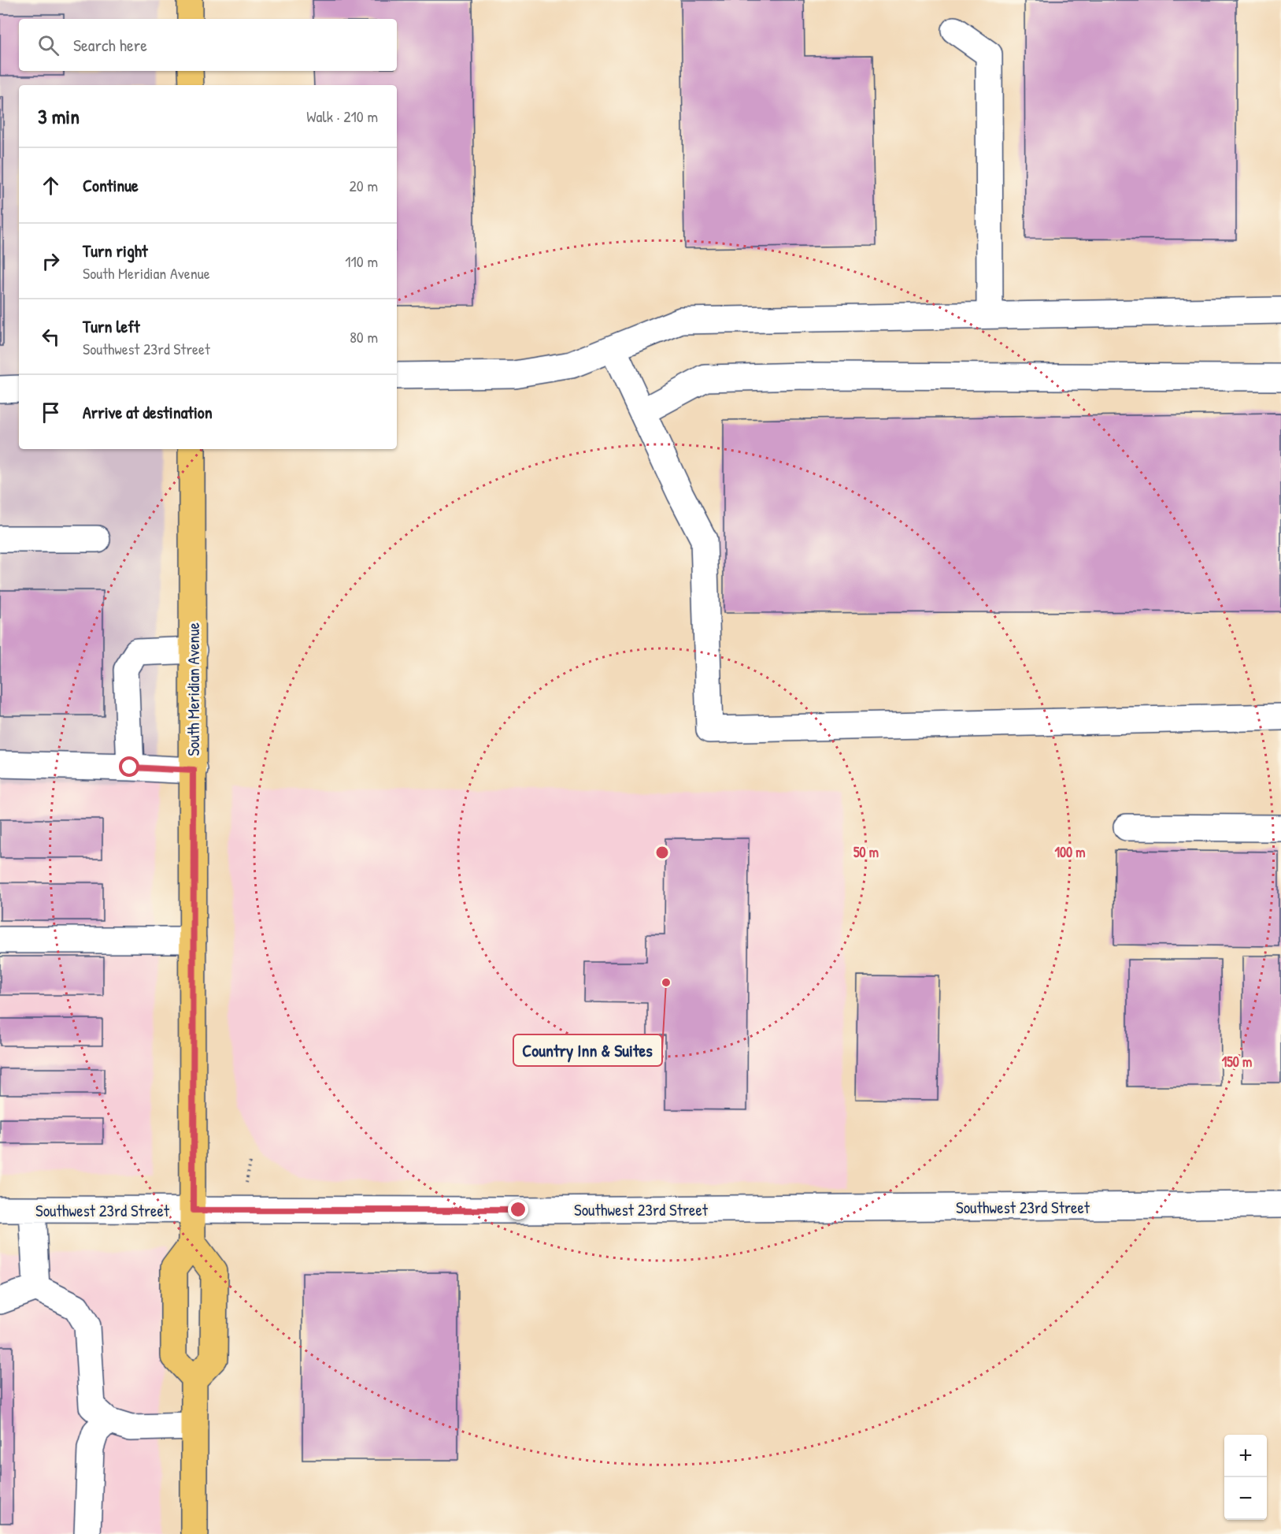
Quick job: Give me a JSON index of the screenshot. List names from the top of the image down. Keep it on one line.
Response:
{"streets":{"main road":["South Meridian Avenue"],"street":["Southwest 23rd Street"]},"crossings":[["South Meridian Avenue","Southwest 23rd Street"]],"places":["Country Inn & Suites"],"page":{"search":"Search here","heading":["3 min","Walk · 210 m"],"list":[["Continue","20 m"],["Turn right","South Meridian Avenue","110 m"],["Turn left","Southwest 23rd Street","80 m"],"Arrive at destination"],"map_buttons":["+","−"]},"rings":["50 m","100 m","150 m"]}
